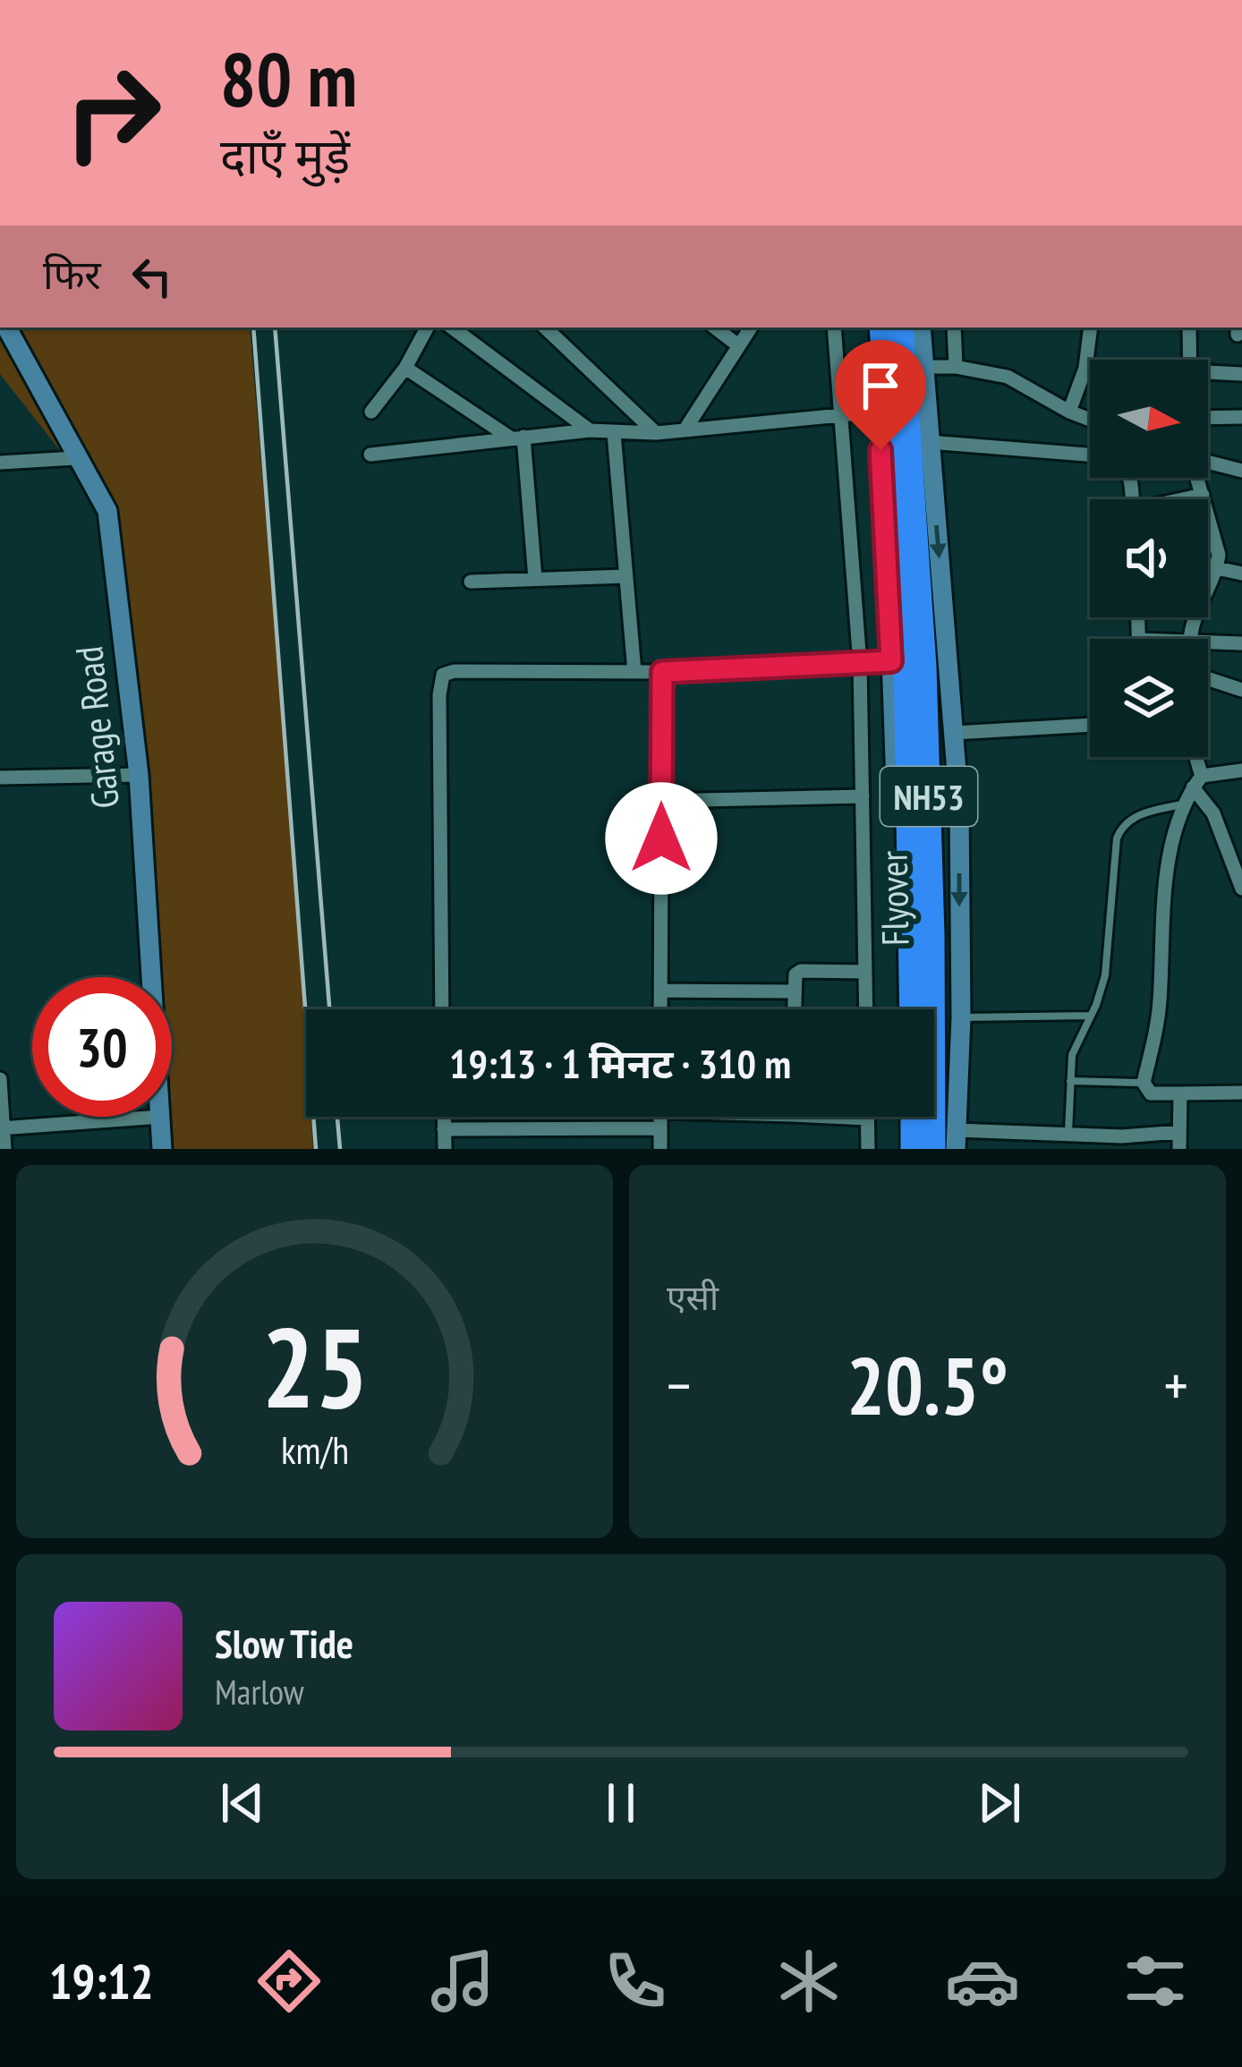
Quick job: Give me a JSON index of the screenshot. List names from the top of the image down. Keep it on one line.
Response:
{"streets":{"highway":["NH53","Flyover"],"street":["Garage Road"]},"north":"right","page":{"turn":["80 m","दाएँ मुड़ें"],"then":"फिर","limit":"30","trip":"19:13 · 1 मिनट · 310 m","tile":"एसी","heat":["−","20.5°","+"],"song":["Slow Tide","Marlow"],"tabs":"19:12","gauge":["25","km/h"]}}
